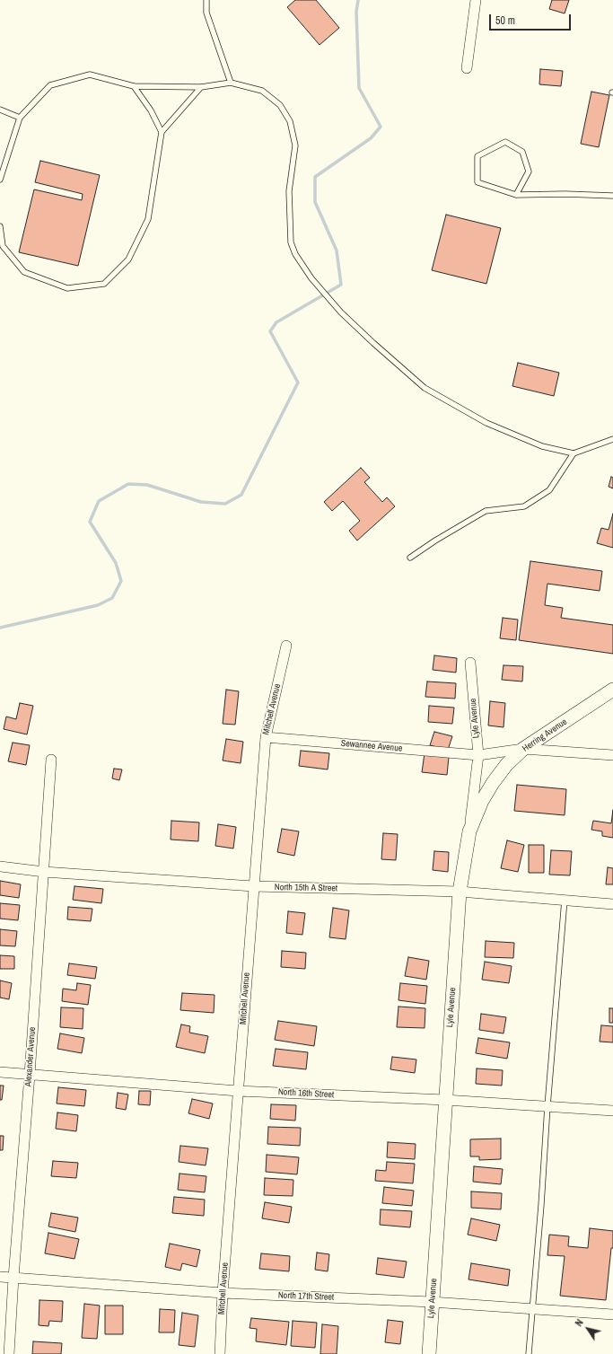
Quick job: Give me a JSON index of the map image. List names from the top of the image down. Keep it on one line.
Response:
{"streets":{"main road":["Lyle Avenue","Herring Avenue"],"street":["Mitchell Avenue","Sewannee Avenue","North 15th A Street","Alexander Avenue","North 16th Street","North 17th Street"]},"crossings":[["Mitchell Avenue","Sewannee Avenue"],["Mitchell Avenue","North 15th A Street"],["Mitchell Avenue","North 16th Street"],["Mitchell Avenue","North 17th Street"],["Lyle Avenue","Herring Avenue"],["Lyle Avenue","Sewannee Avenue"],["Lyle Avenue","North 15th A Street"],["Lyle Avenue","North 16th Street"],["Lyle Avenue","North 17th Street"],["Herring Avenue","Sewannee Avenue"],["North 15th A Street","Alexander Avenue"],["Alexander Avenue","North 16th Street"],["Alexander Avenue","North 17th Street"]],"scale_bar":"50 m","north":"top left"}
